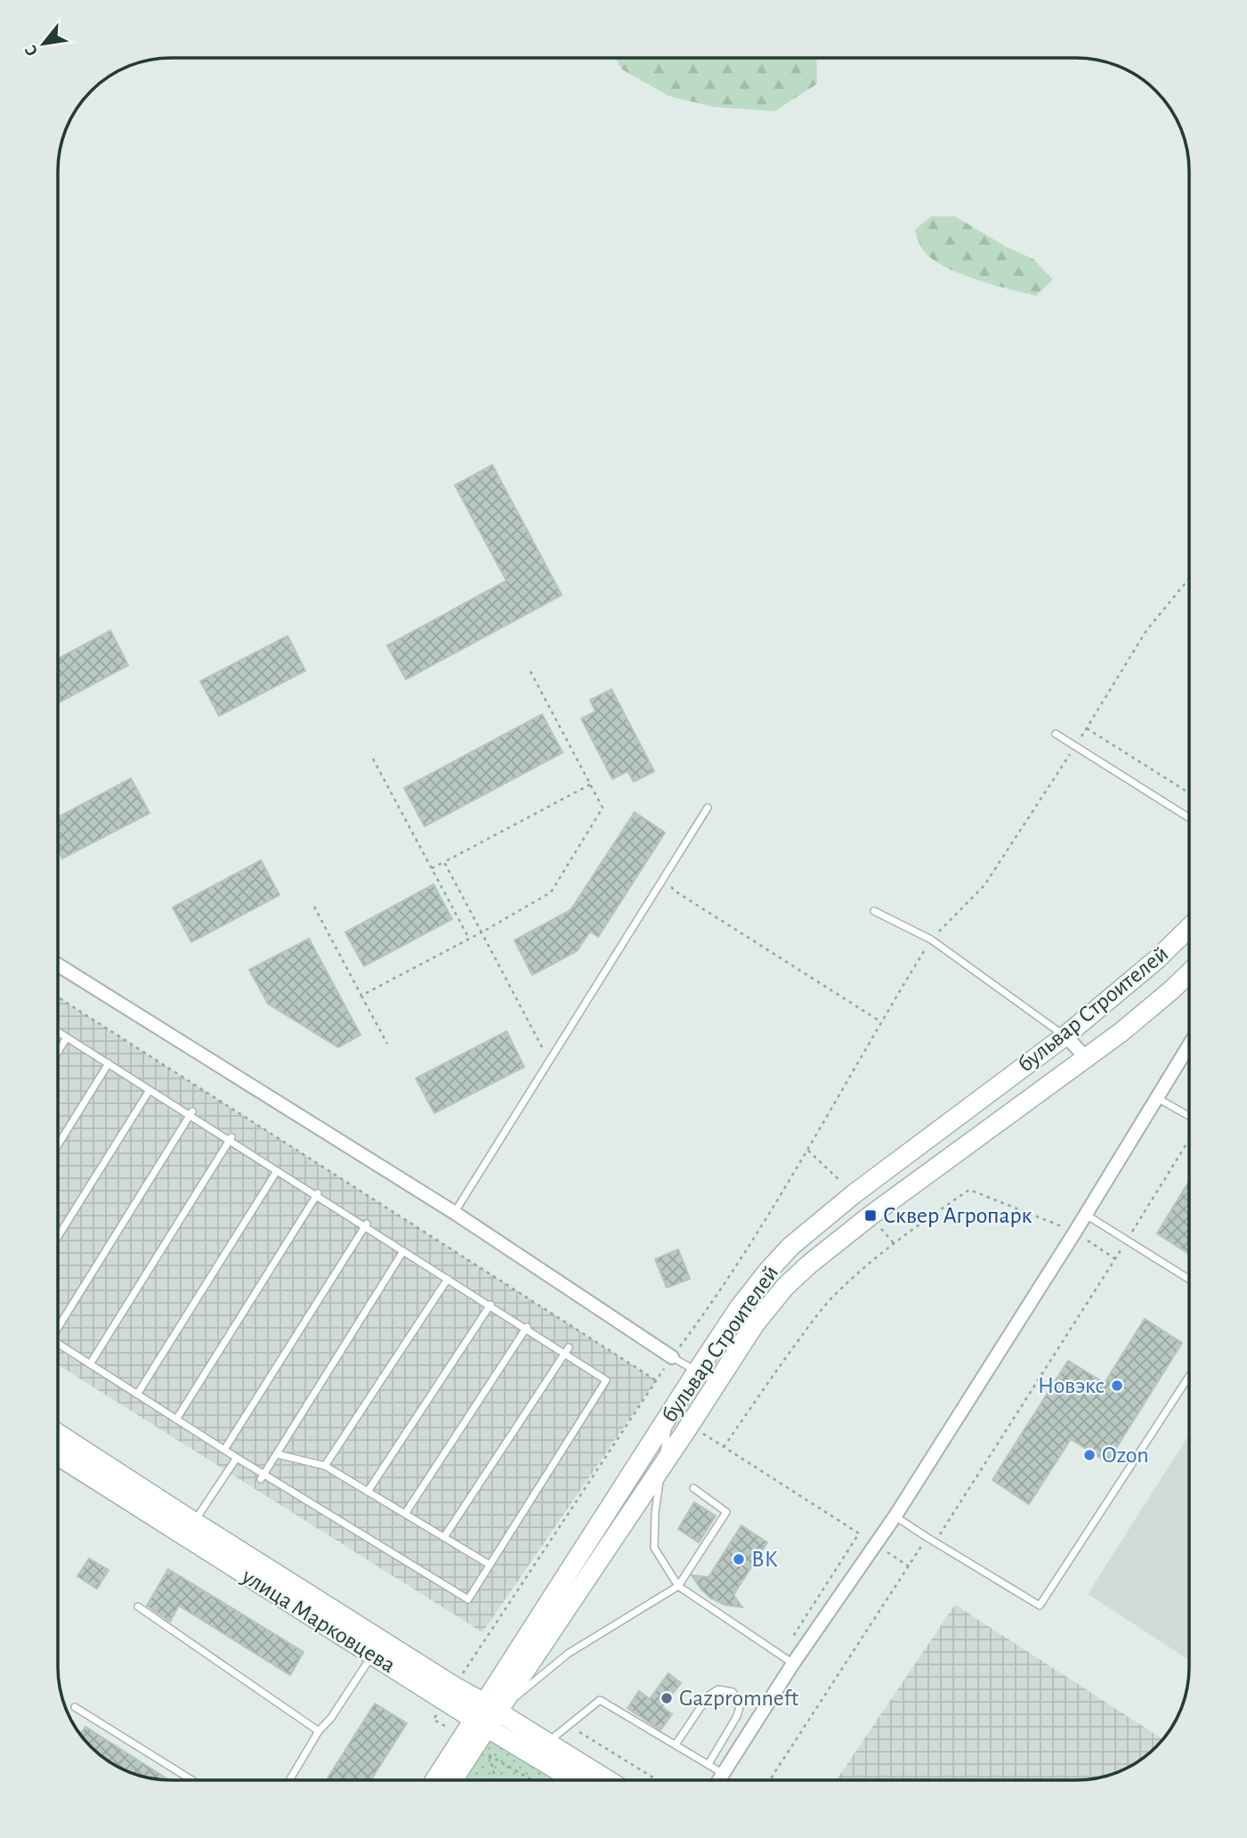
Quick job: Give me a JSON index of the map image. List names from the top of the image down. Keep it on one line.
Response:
{"streets":{"main road":["бульвар Строителей","улица Марковцева"]},"crossings":[["бульвар Строителей","улица Марковцева"]],"places":{"transit":["Сквер Агропарк"],"other":["Новэкс","Ozon","ВК","Gazpromneft"]},"north":"bottom left"}
